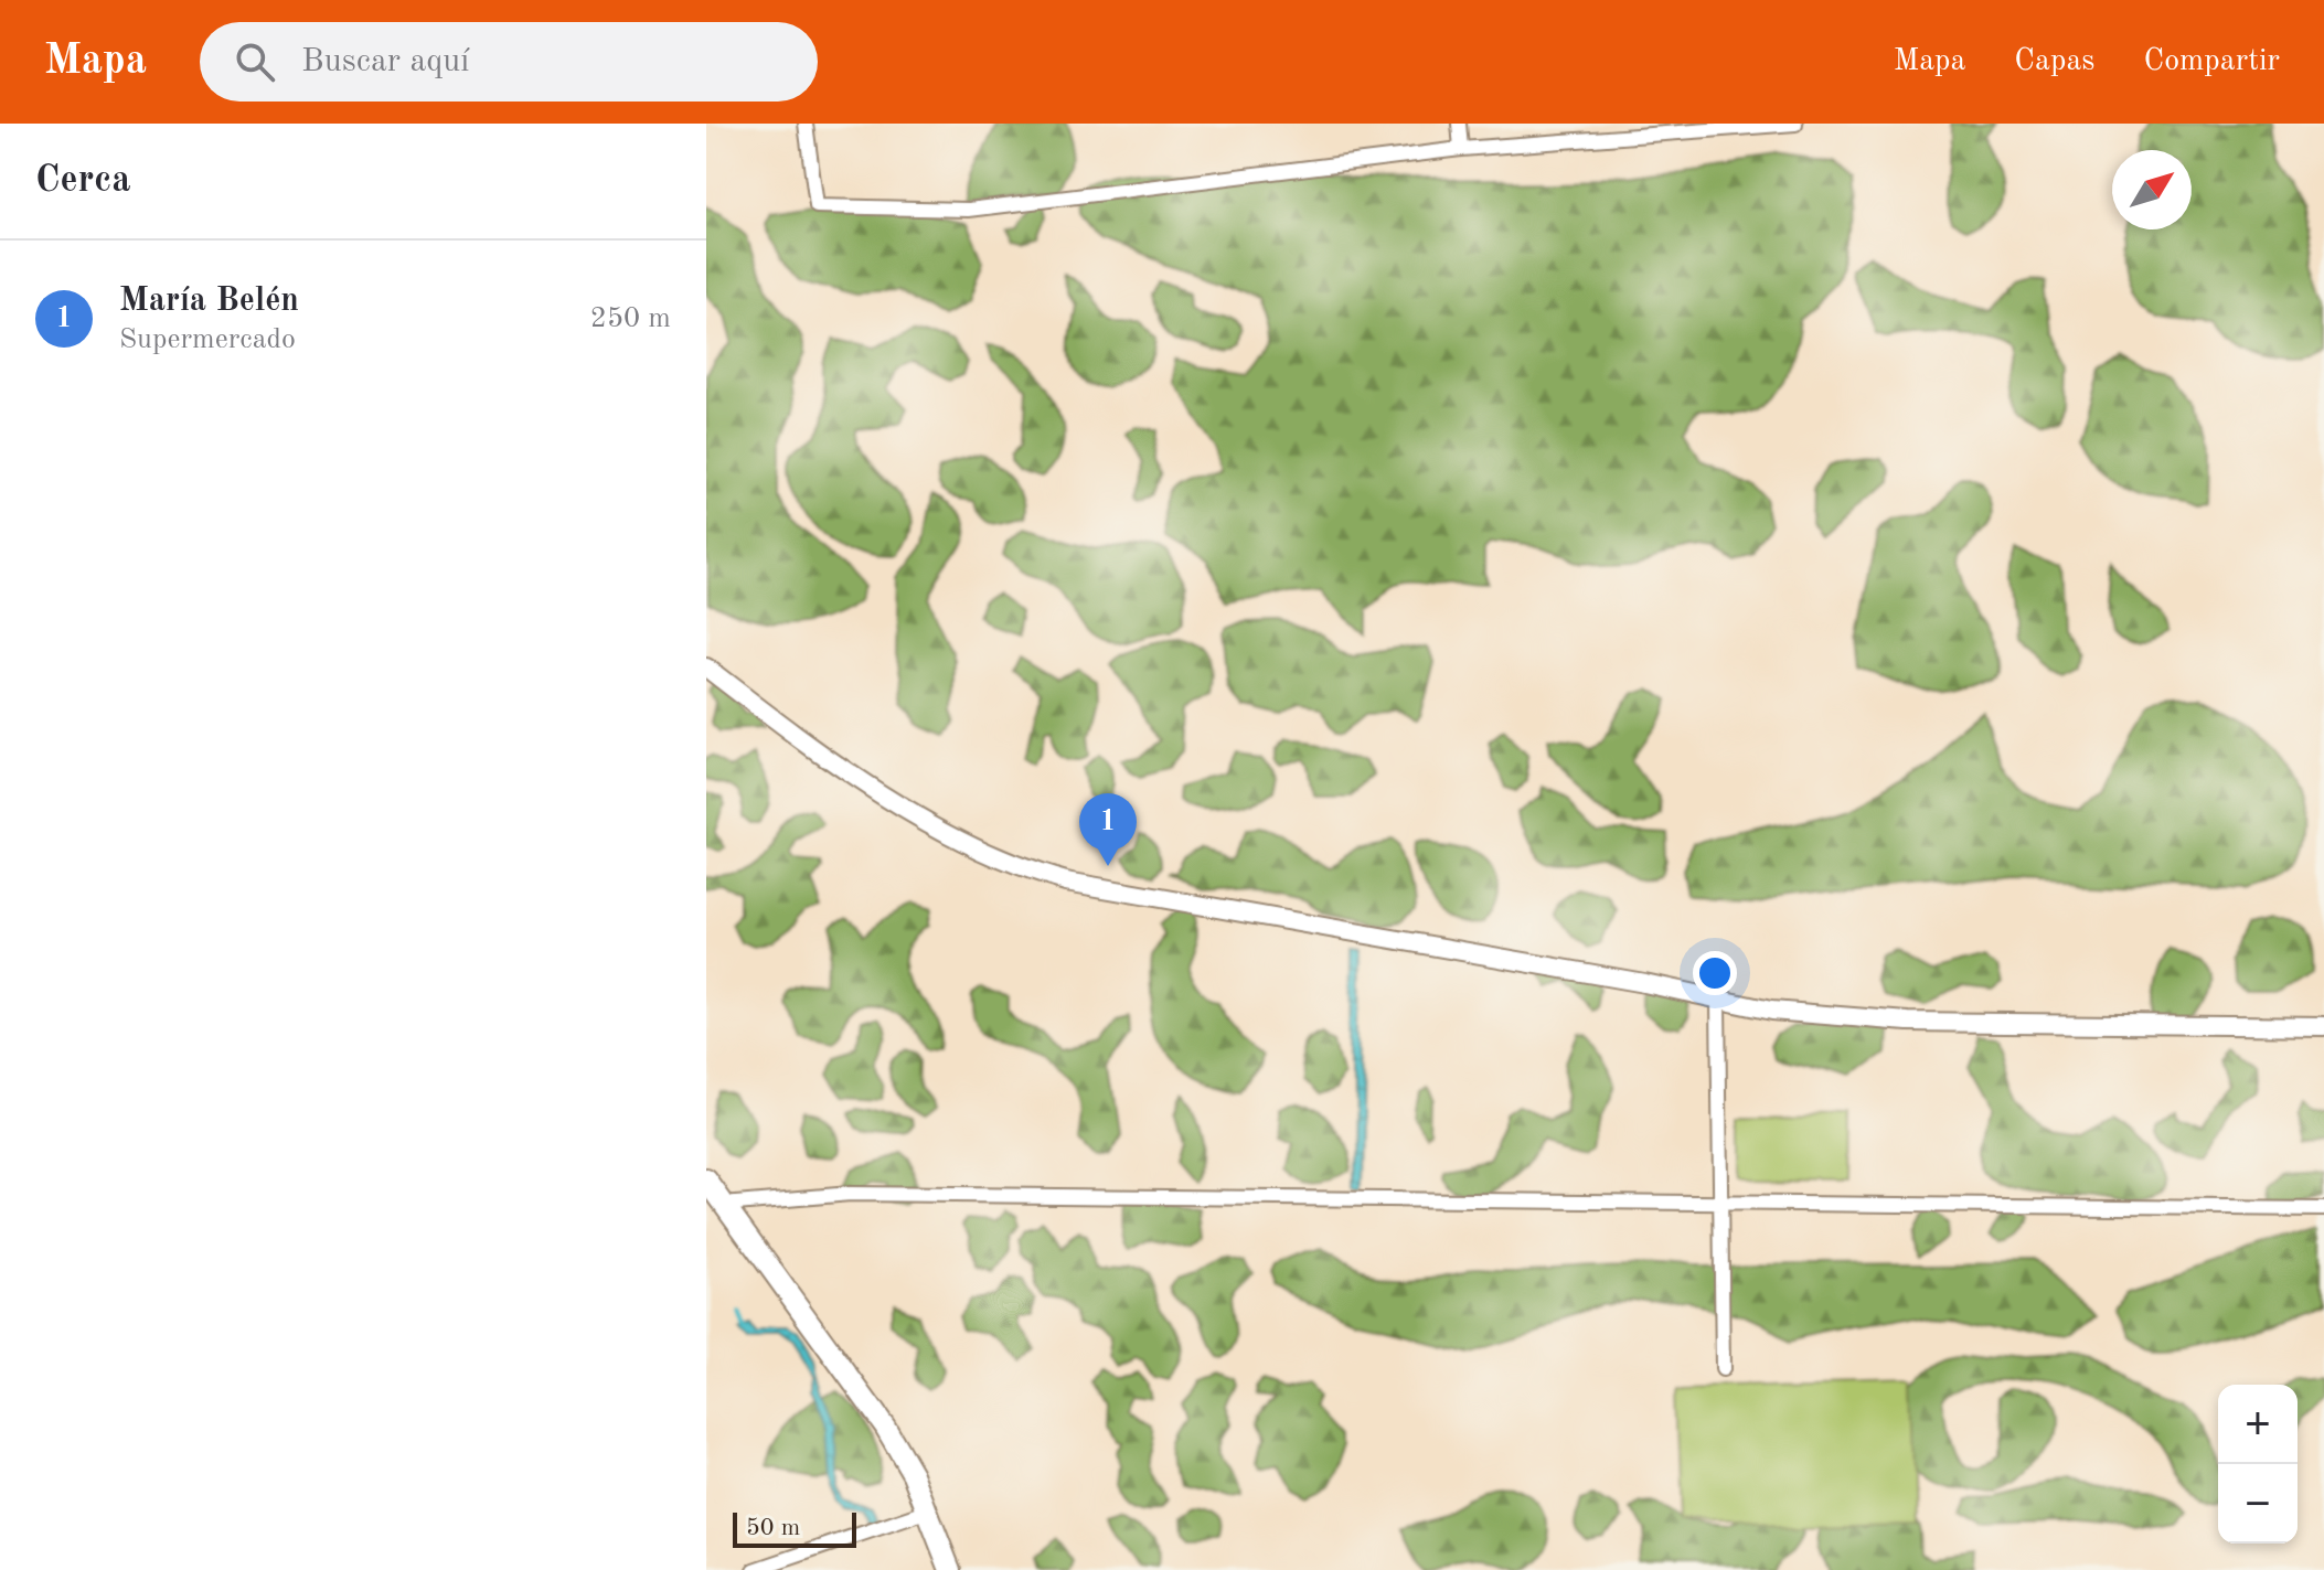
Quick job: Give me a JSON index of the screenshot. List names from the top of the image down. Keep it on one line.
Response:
{"scale_bar":"50 m","north":"top right","page":{"header":"Mapa","search":"Buscar aquí","nav":["Mapa","Capas","Compartir"],"heading":"Cerca","list":[{"mark":"1","name":"María Belén","note":"Supermercado","value":"250 m"}],"pins":"1","map_buttons":["+","−"],"scale":"50 m"}}
